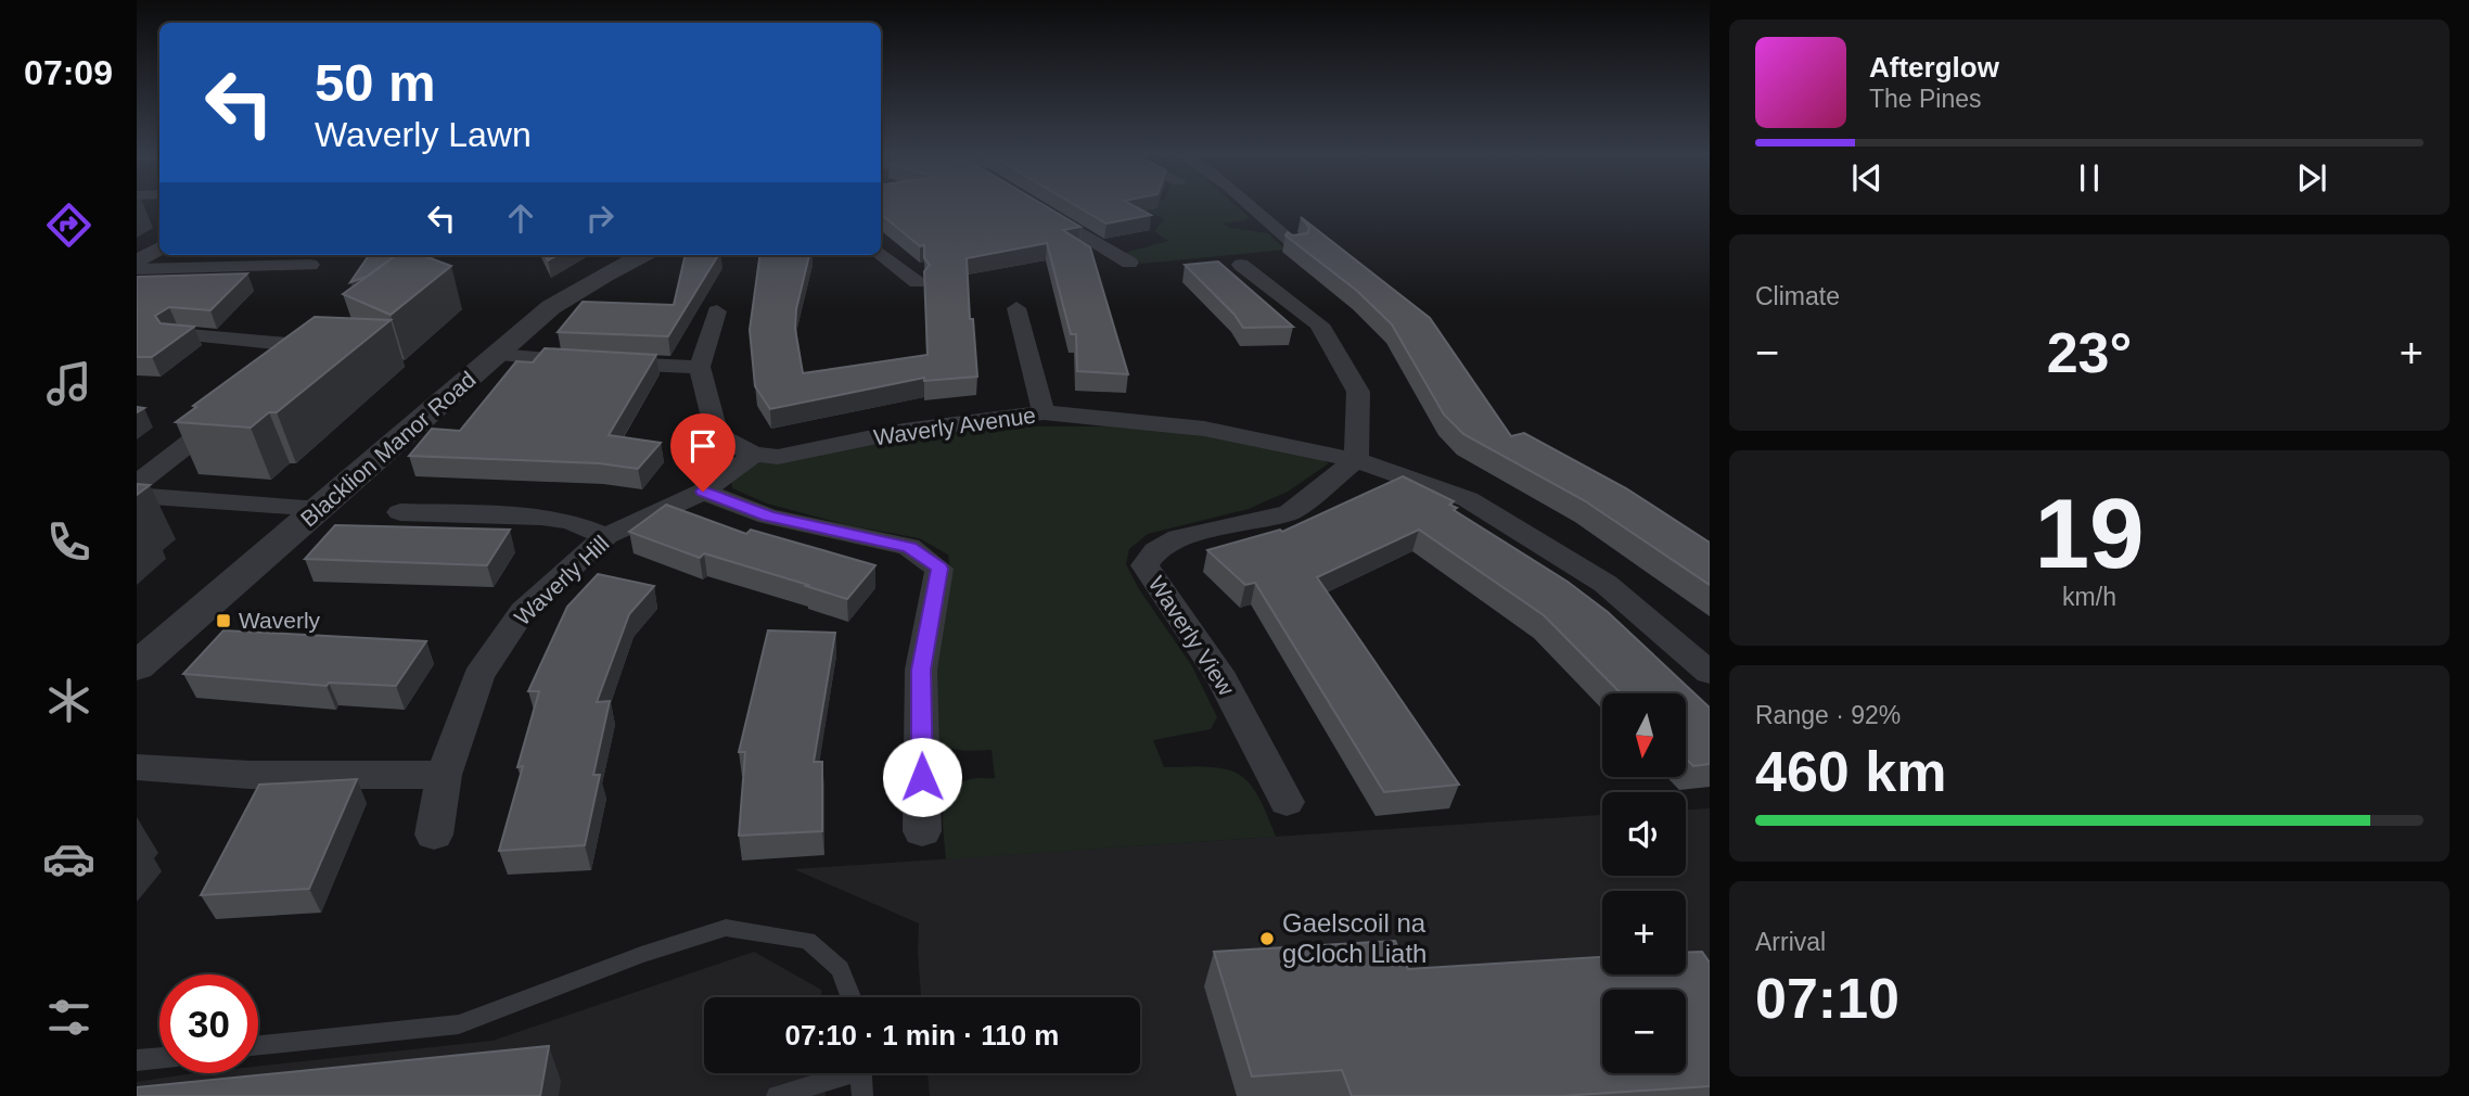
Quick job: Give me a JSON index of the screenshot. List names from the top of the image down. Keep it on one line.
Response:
{"streets":{"street":["Waverly Avenue","Blacklion Manor Road","Waverly Hill","Waverly View"]},"crossings":[["Waverly Avenue","Waverly Hill"],["Waverly Avenue","Waverly View"]],"places":{"transit":["Waverly"],"other":["Gaelscoil na gCloch Liath"]},"north":"bottom","page":{"tabs":"07:09","turn":["50 m","Waverly Lawn"],"song":["Afterglow","The Pines"],"tile":["Climate",["19","km/h"],["Range · 92%","460 km"],["Arrival","07:10"]],"heat":["−","23°","+"],"map_buttons":["+","−"],"limit":"30","trip":"07:10 · 1 min · 110 m"}}
